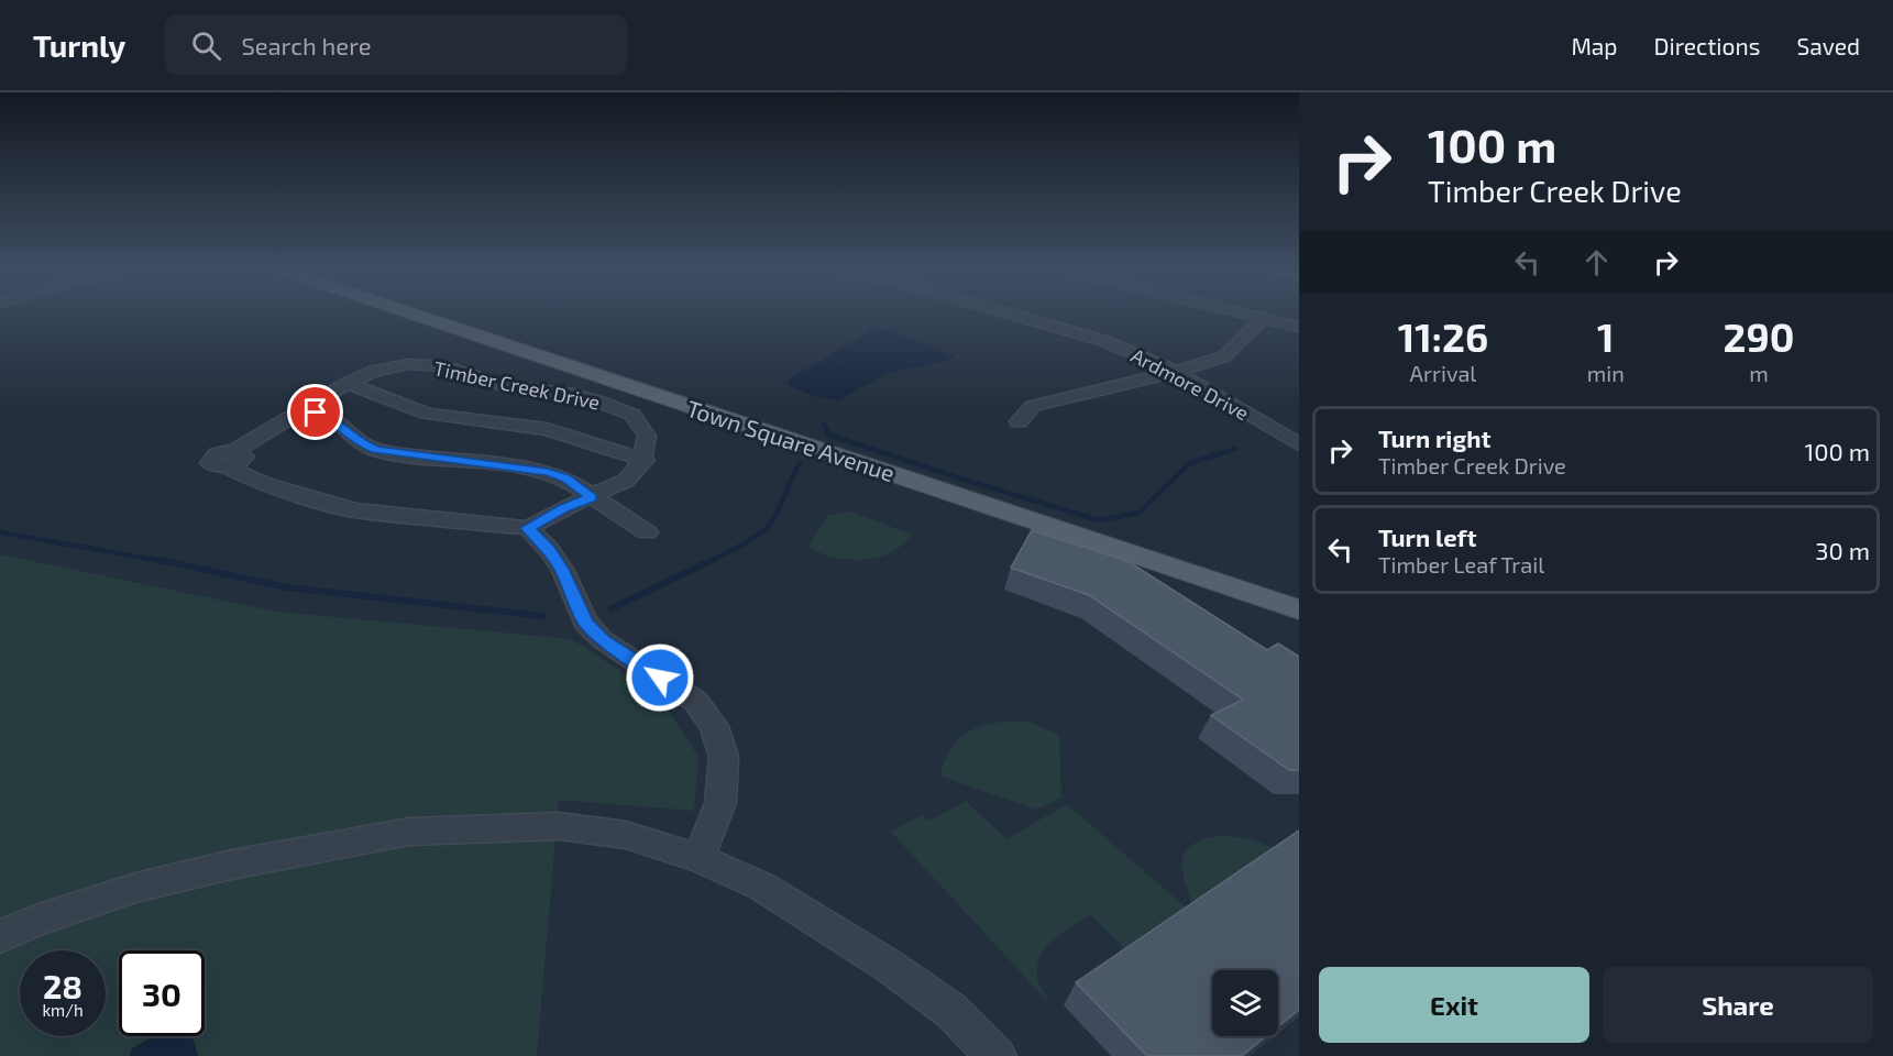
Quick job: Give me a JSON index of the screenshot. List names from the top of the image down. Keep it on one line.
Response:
{"streets":{"main road":["Town Square Avenue"],"street":["Ardmore Drive","Timber Creek Drive"]},"page":{"header":"Turnly","search":"Search here","nav":["Map","Directions","Saved"],"turn":["100 m","Timber Creek Drive"],"eta":["11:26","Arrival","1","min","290","m"],"list":[{"name":"Turn right","note":"Timber Creek Drive","value":"100 m"},{"name":"Turn left","note":"Timber Leaf Trail","value":"30 m"}],"speed":"28 km/h","limit":"30","buttons":["Exit","Share"]}}
